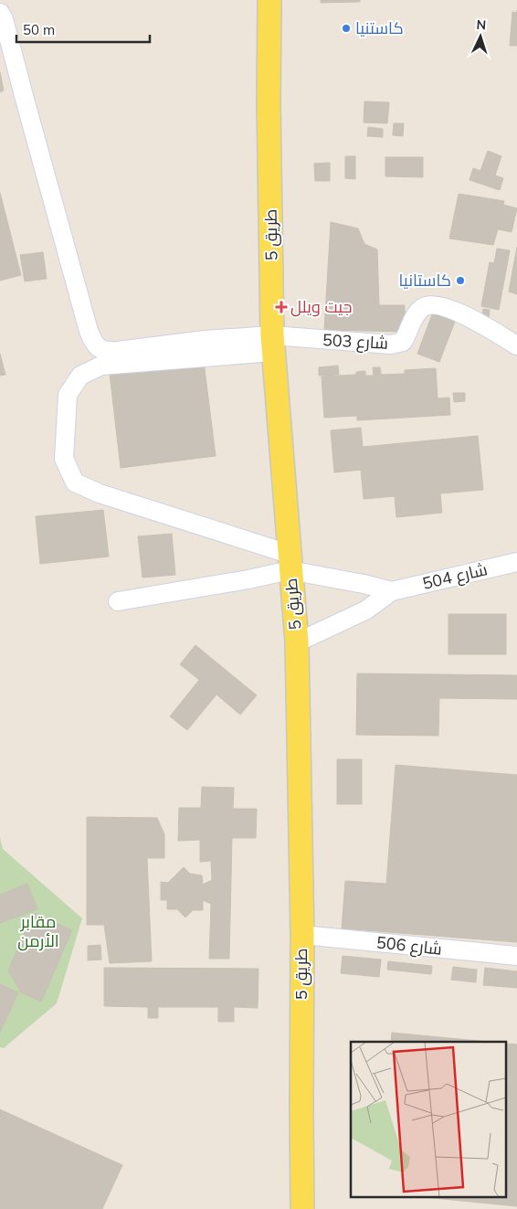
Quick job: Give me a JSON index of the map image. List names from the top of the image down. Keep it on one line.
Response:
{"streets":{"main road":["طريق 5"],"street":["شارع 503","شارع 504","شارع 506"]},"crossings":[["طريق 5","شارع 503"],["طريق 5","شارع 504"],["طريق 5","شارع 506"],["شارع 503","شارع 504"]],"parks":["مقابر الأرمن"],"places":{"other":["كاستنيا","كاستانيا"],"health":["جيت ويلل"]},"scale_bar":"50 m","north":"top"}
